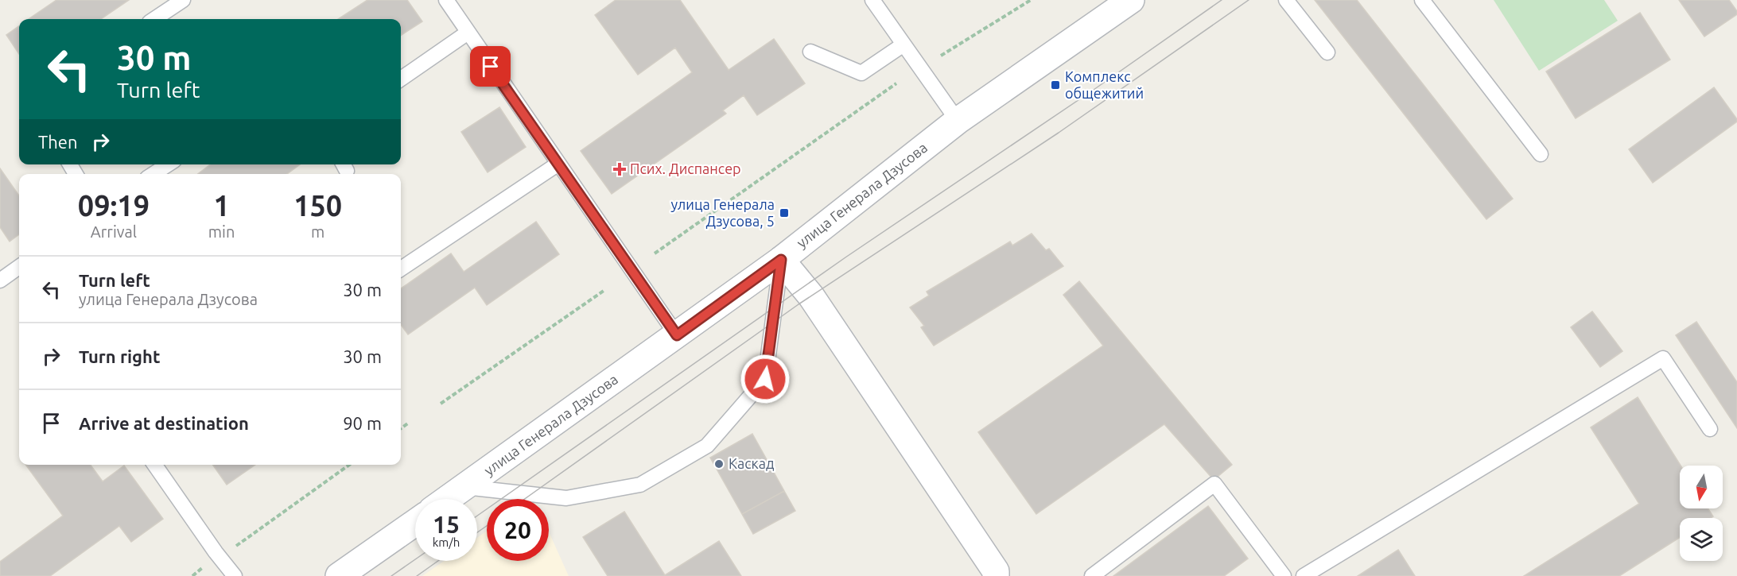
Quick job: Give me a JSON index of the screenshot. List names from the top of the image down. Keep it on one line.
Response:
{"streets":{"street":["улица Генерала Дзусова"]},"places":{"transit":["Комплекс общежитий","улица Генерала Дзусова, 5"],"health":["Псих. Диспансер"],"other":["Каскад"]},"north":"bottom","page":{"turn":["30 m","Turn left"],"then":"Then","eta":["09:19","Arrival","1","min","150","m"],"list":[{"name":"Turn left","note":"улица Генерала Дзусова","value":"30 m"},{"name":"Turn right","value":"30 m"},{"name":"Arrive at destination","value":"90 m"}],"speed":"15 km/h","limit":"20"}}
